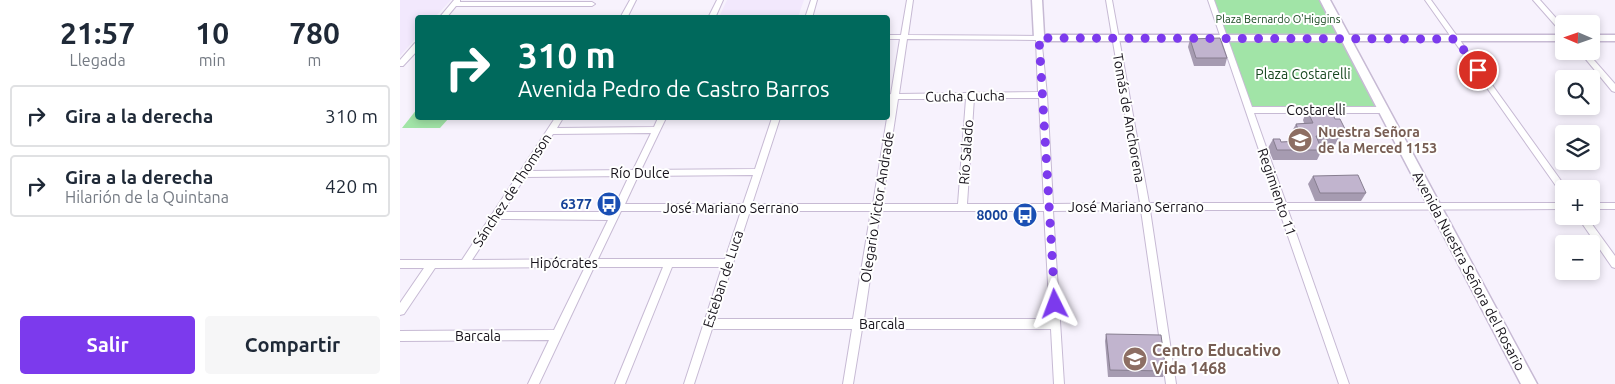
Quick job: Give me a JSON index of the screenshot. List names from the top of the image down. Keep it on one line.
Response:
{"streets":{"street":["Cucha Cucha","Costarelli","Tomás de Anchorena","Río Salado","Río Dulce","Sánchez de Thomson","Regimiento 11","Olegario Victor Andrade","José Mariano Serrano","Hipócrates","Avenida Nuestra Señora del Rosario","Esteban de Luca","Barcala"]},"crossings":[["Cucha Cucha","Río Salado"],["Cucha Cucha","Olegario Victor Andrade"],["Costarelli","Regimiento 11"],["Costarelli","Avenida Nuestra Señora del Rosario"],["Tomás de Anchorena","José Mariano Serrano"],["Río Salado","José Mariano Serrano"],["Río Dulce","Sánchez de Thomson"],["Río Dulce","Esteban de Luca"],["Sánchez de Thomson","José Mariano Serrano"],["Sánchez de Thomson","Hipócrates"],["Regimiento 11","José Mariano Serrano"],["Olegario Victor Andrade","José Mariano Serrano"],["Olegario Victor Andrade","Barcala"],["José Mariano Serrano","Avenida Nuestra Señora del Rosario"],["José Mariano Serrano","Esteban de Luca"],["Hipócrates","Esteban de Luca"],["Esteban de Luca","Barcala"]],"parks":["Plaza Bernardo O'Higgins","Plaza Costarelli"],"places":{"school or university":["Nuestra Señora de la Merced 1153","Centro Educativo Vida 1468"],"bus stop":["6377","8000"]},"north":"left","page":{"eta":["21:57","Llegada","10","min","780","m"],"map_buttons":["+","−"],"turn":["310 m","Avenida Pedro de Castro Barros"],"list":[{"name":"Gira a la derecha","value":"310 m"},{"name":"Gira a la derecha","note":"Hilarión de la Quintana","value":"420 m"}],"buttons":["Salir","Compartir"]}}
